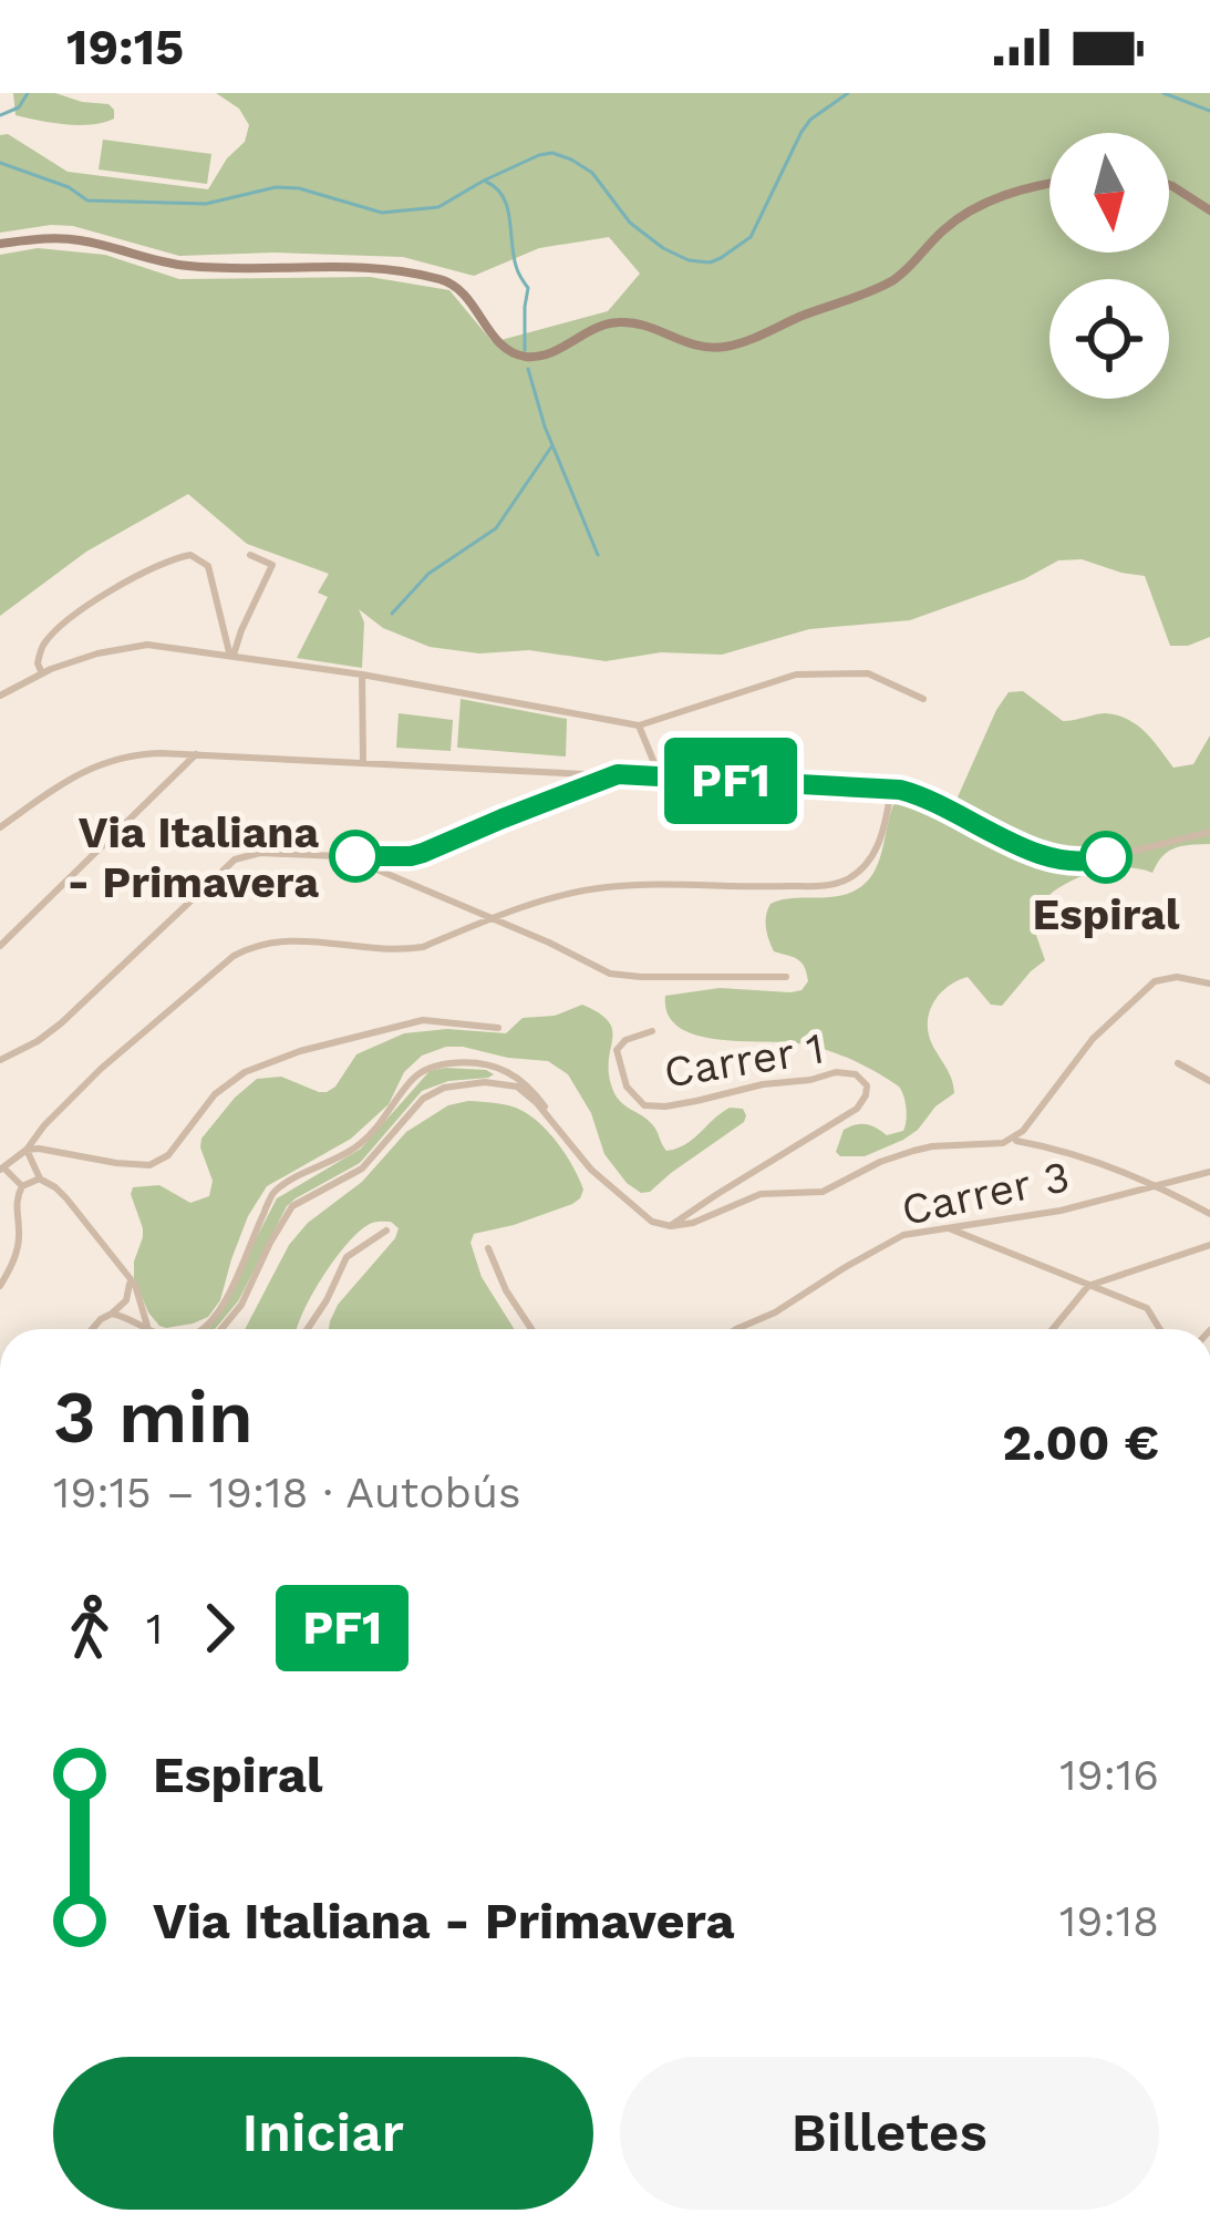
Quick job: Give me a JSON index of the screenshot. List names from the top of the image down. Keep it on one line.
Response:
{"streets":{"street":["Carrer 1","Carrer 3"]},"places":["Via Italiana - Primavera","Espiral"],"lines":["bus line PF1"],"north":"bottom","page":{"status":"19:15","on_map":"PF1","heading":["3 min","19:15 – 19:18 · Autobús","2.00 €"],"legs":["1","PF1"],"list":[{"name":"Espiral","value":"19:16"},{"name":"Via Italiana - Primavera","value":"19:18"}],"buttons":["Iniciar","Billetes"]}}
